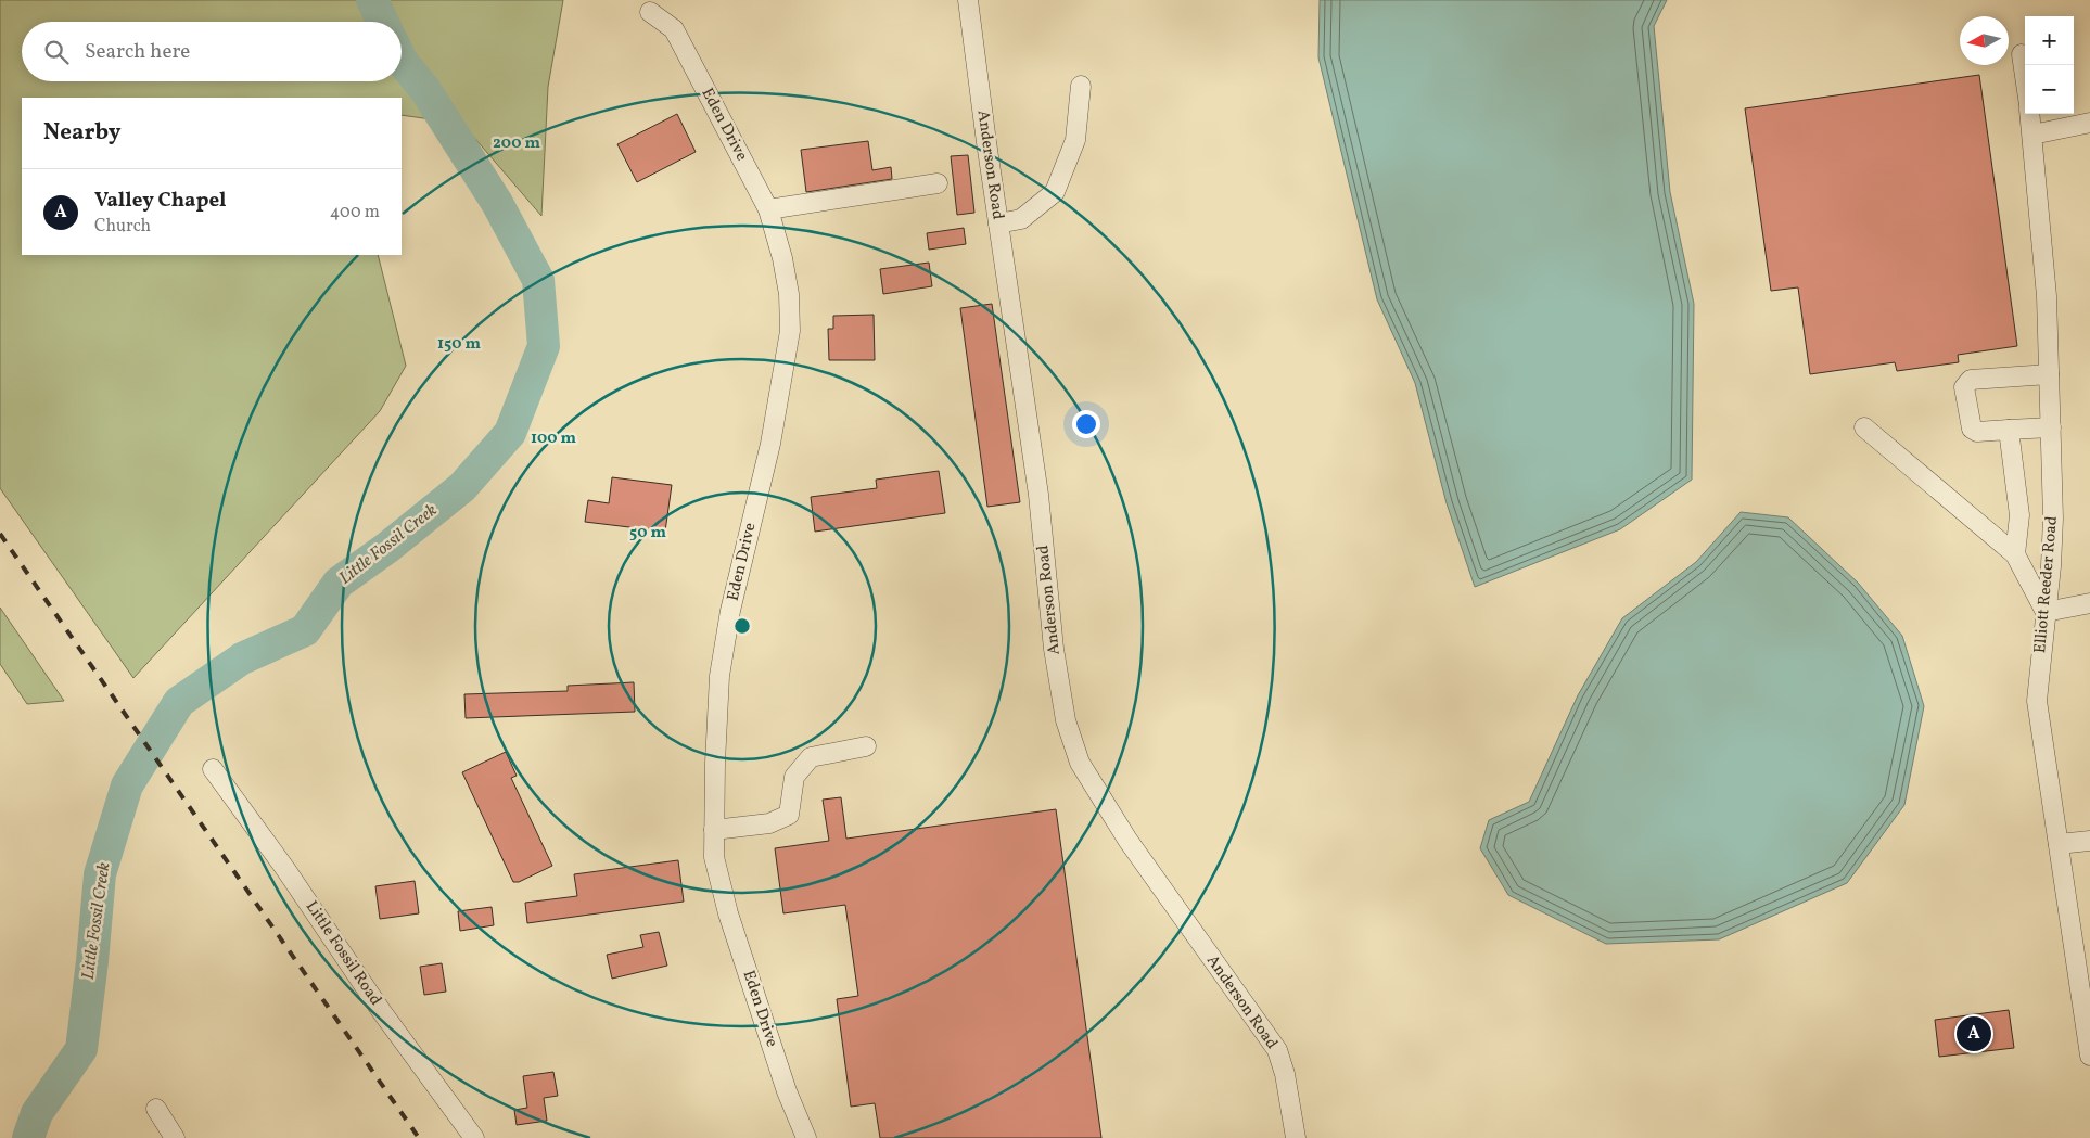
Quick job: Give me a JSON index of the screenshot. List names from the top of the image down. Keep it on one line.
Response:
{"streets":{"street":["Eden Drive","Anderson Road","Elliott Reeder Road","Little Fossil Road"]},"water":["Little Fossil Creek"],"north":"left","page":{"map_buttons":["+","−"],"search":"Search here","heading":"Nearby","list":[{"mark":"A","name":"Valley Chapel","note":"Church","value":"400 m"}],"pins":"A"},"rings":["200 m","150 m","100 m","50 m"]}
